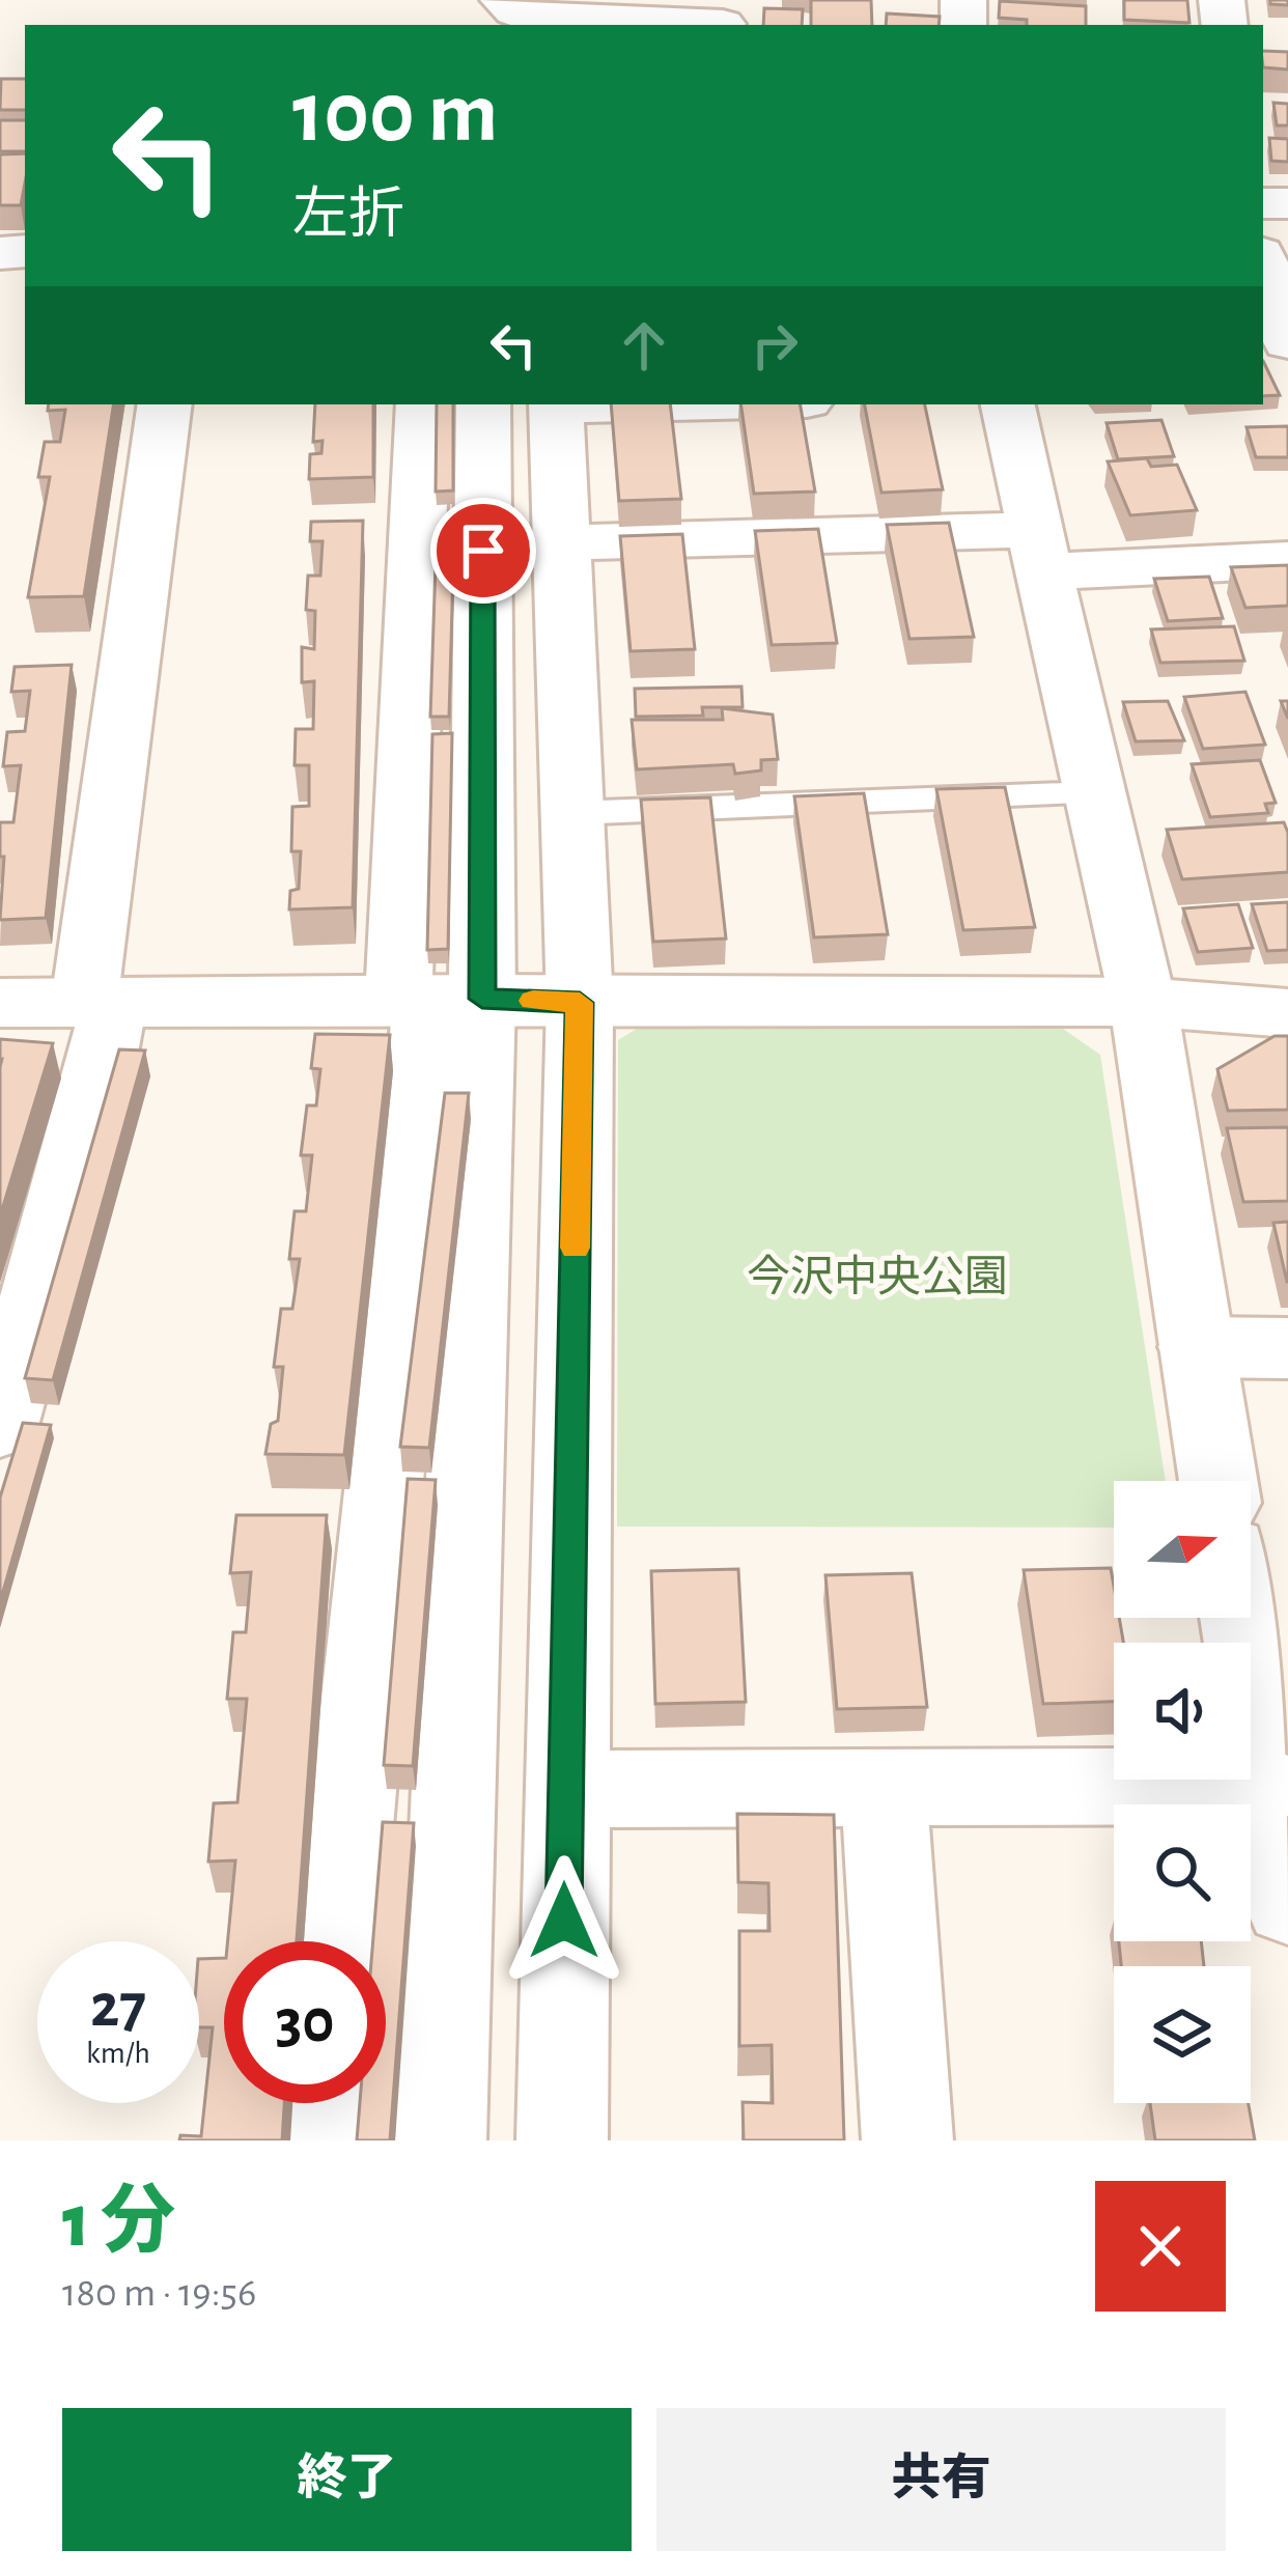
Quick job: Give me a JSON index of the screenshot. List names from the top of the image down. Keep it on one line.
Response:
{"parks":["今沢中央公園"],"north":"right","page":{"turn":["100 m","左折"],"speed":"27 km/h","limit":"30","heading":["1 分","180 m · 19:56"],"buttons":["終了","共有"]}}
